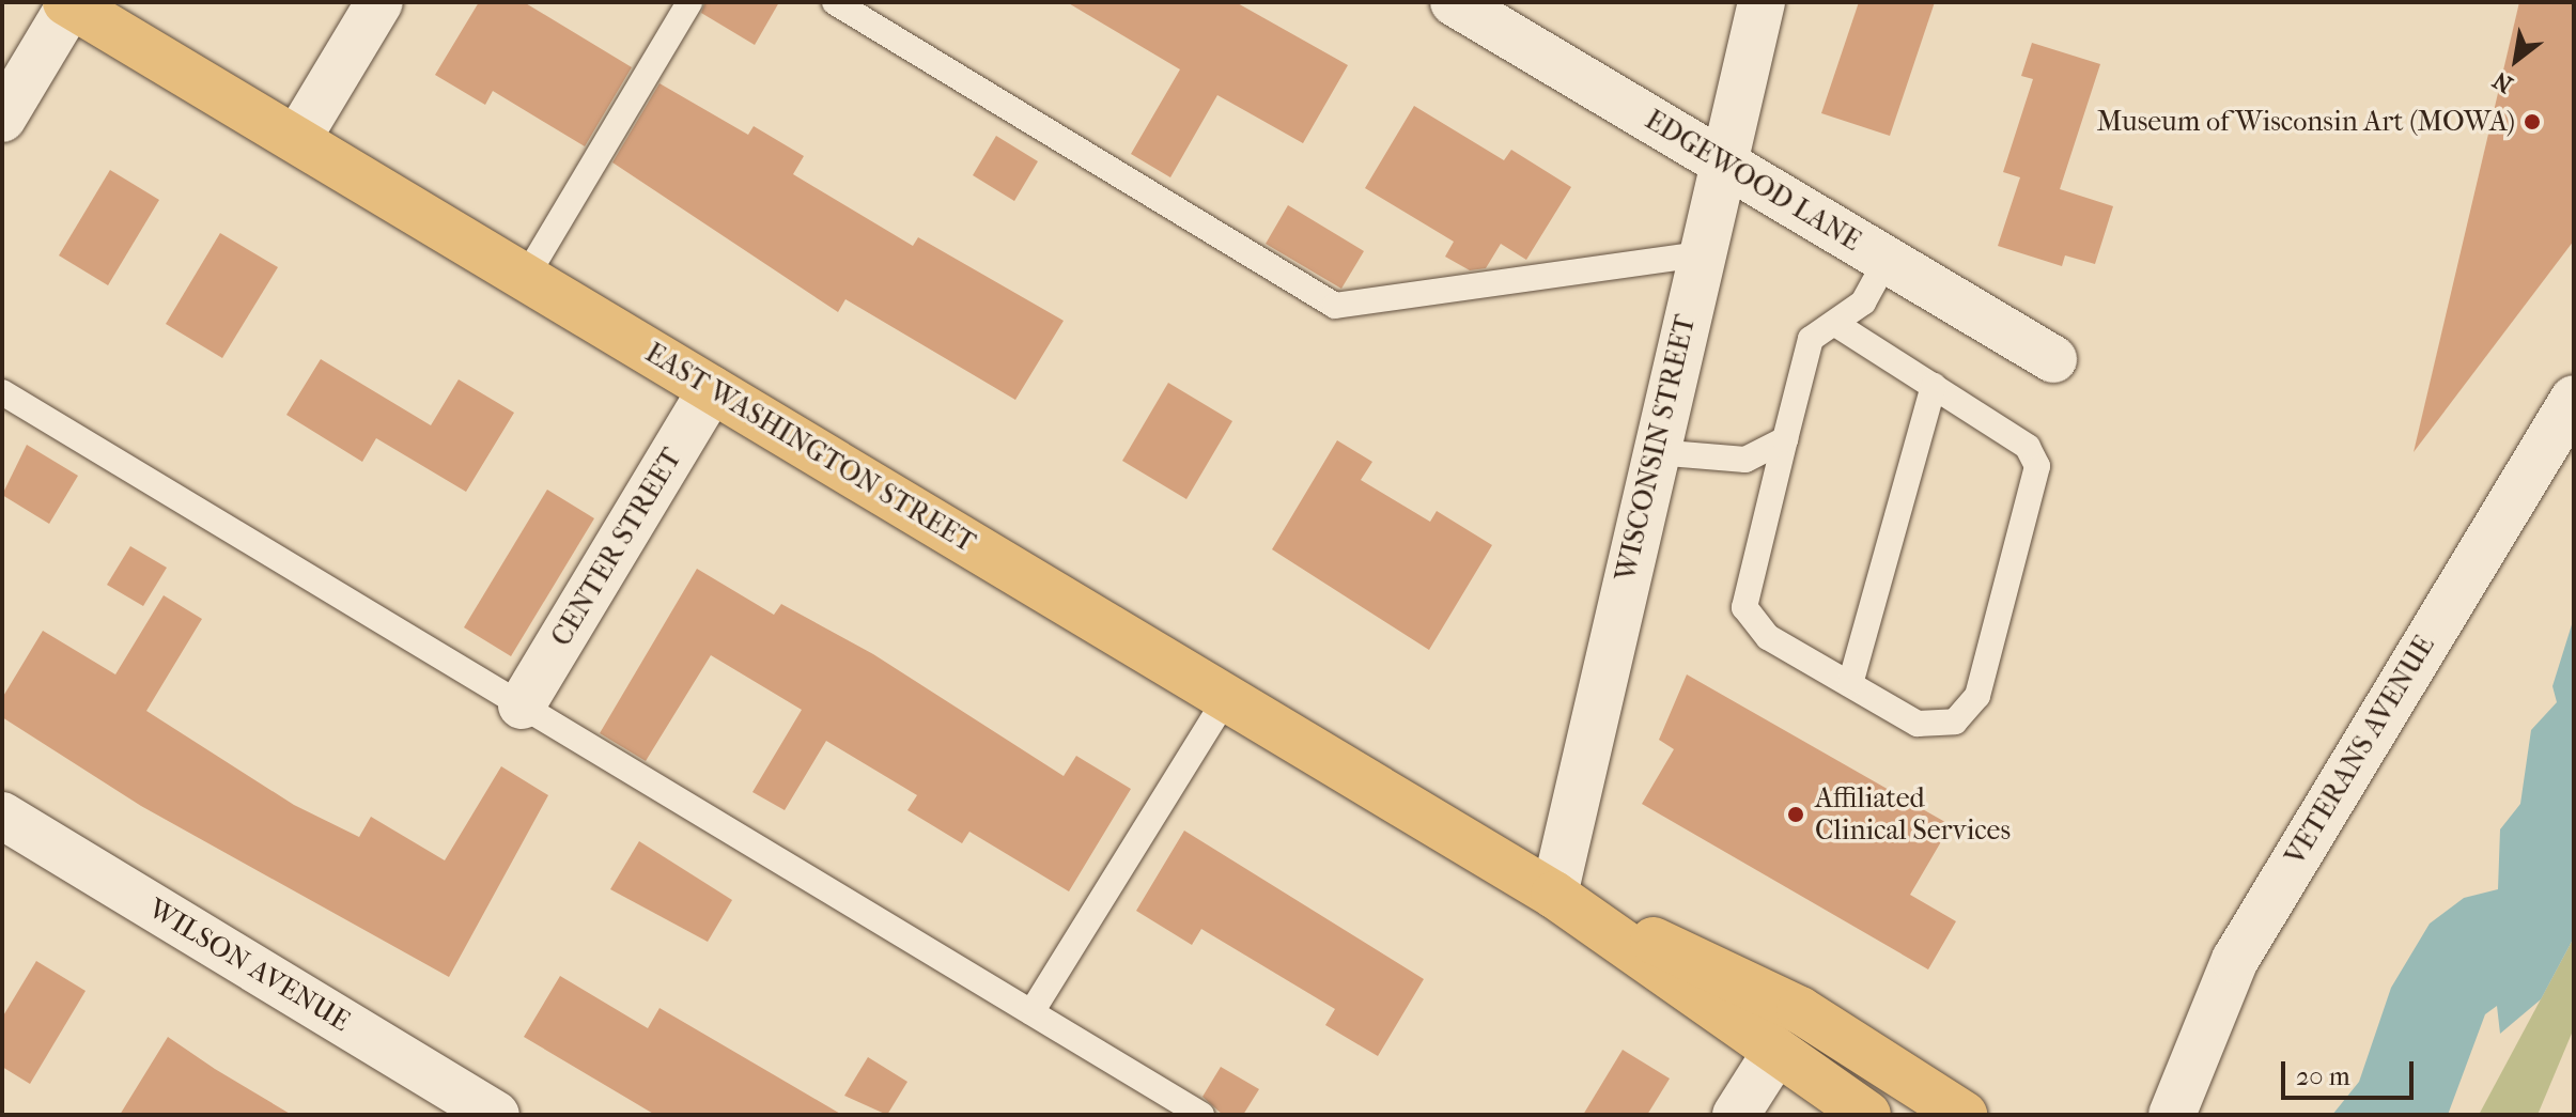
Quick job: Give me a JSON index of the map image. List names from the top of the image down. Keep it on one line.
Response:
{"streets":{"main road":["EAST WASHINGTON STREET"],"street":["EDGEWOOD LANE","WISCONSIN STREET","CENTER STREET","VETERANS AVENUE","WILSON AVENUE"]},"crossings":[["EDGEWOOD LANE","WISCONSIN STREET"],["EAST WASHINGTON STREET","WISCONSIN STREET"],["EAST WASHINGTON STREET","CENTER STREET"]],"places":["Museum of Wisconsin Art (MOWA)","Affiliated Clinical Services"],"scale_bar":"20 m","north":"bottom left"}
